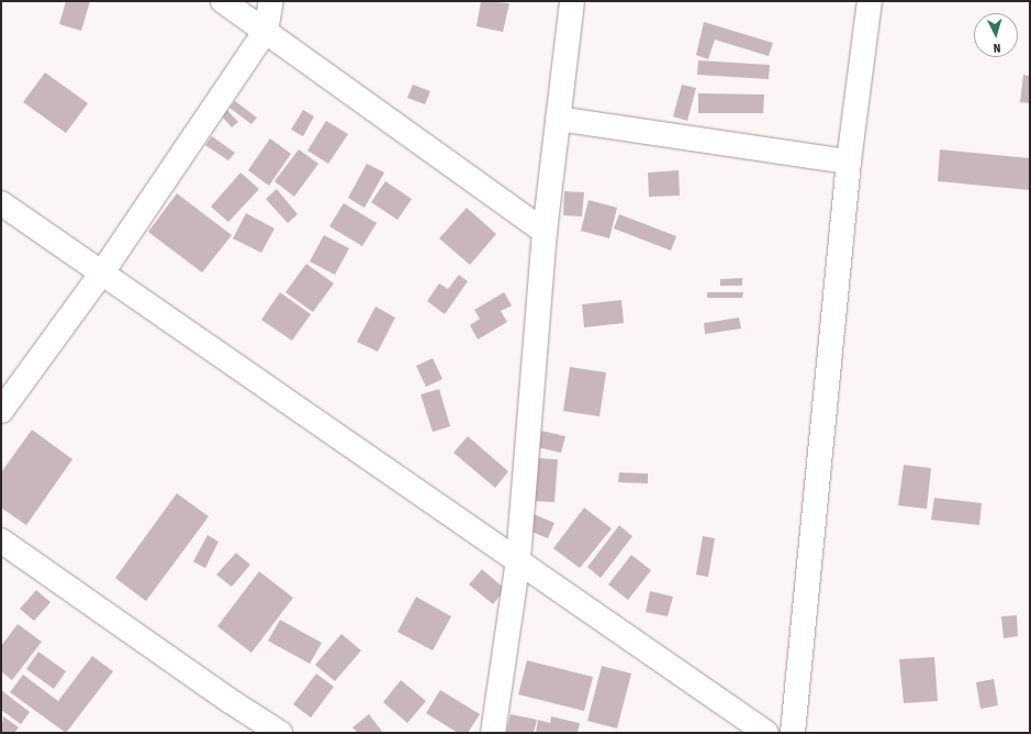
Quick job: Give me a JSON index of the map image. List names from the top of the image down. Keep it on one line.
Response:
{"north":"bottom"}
